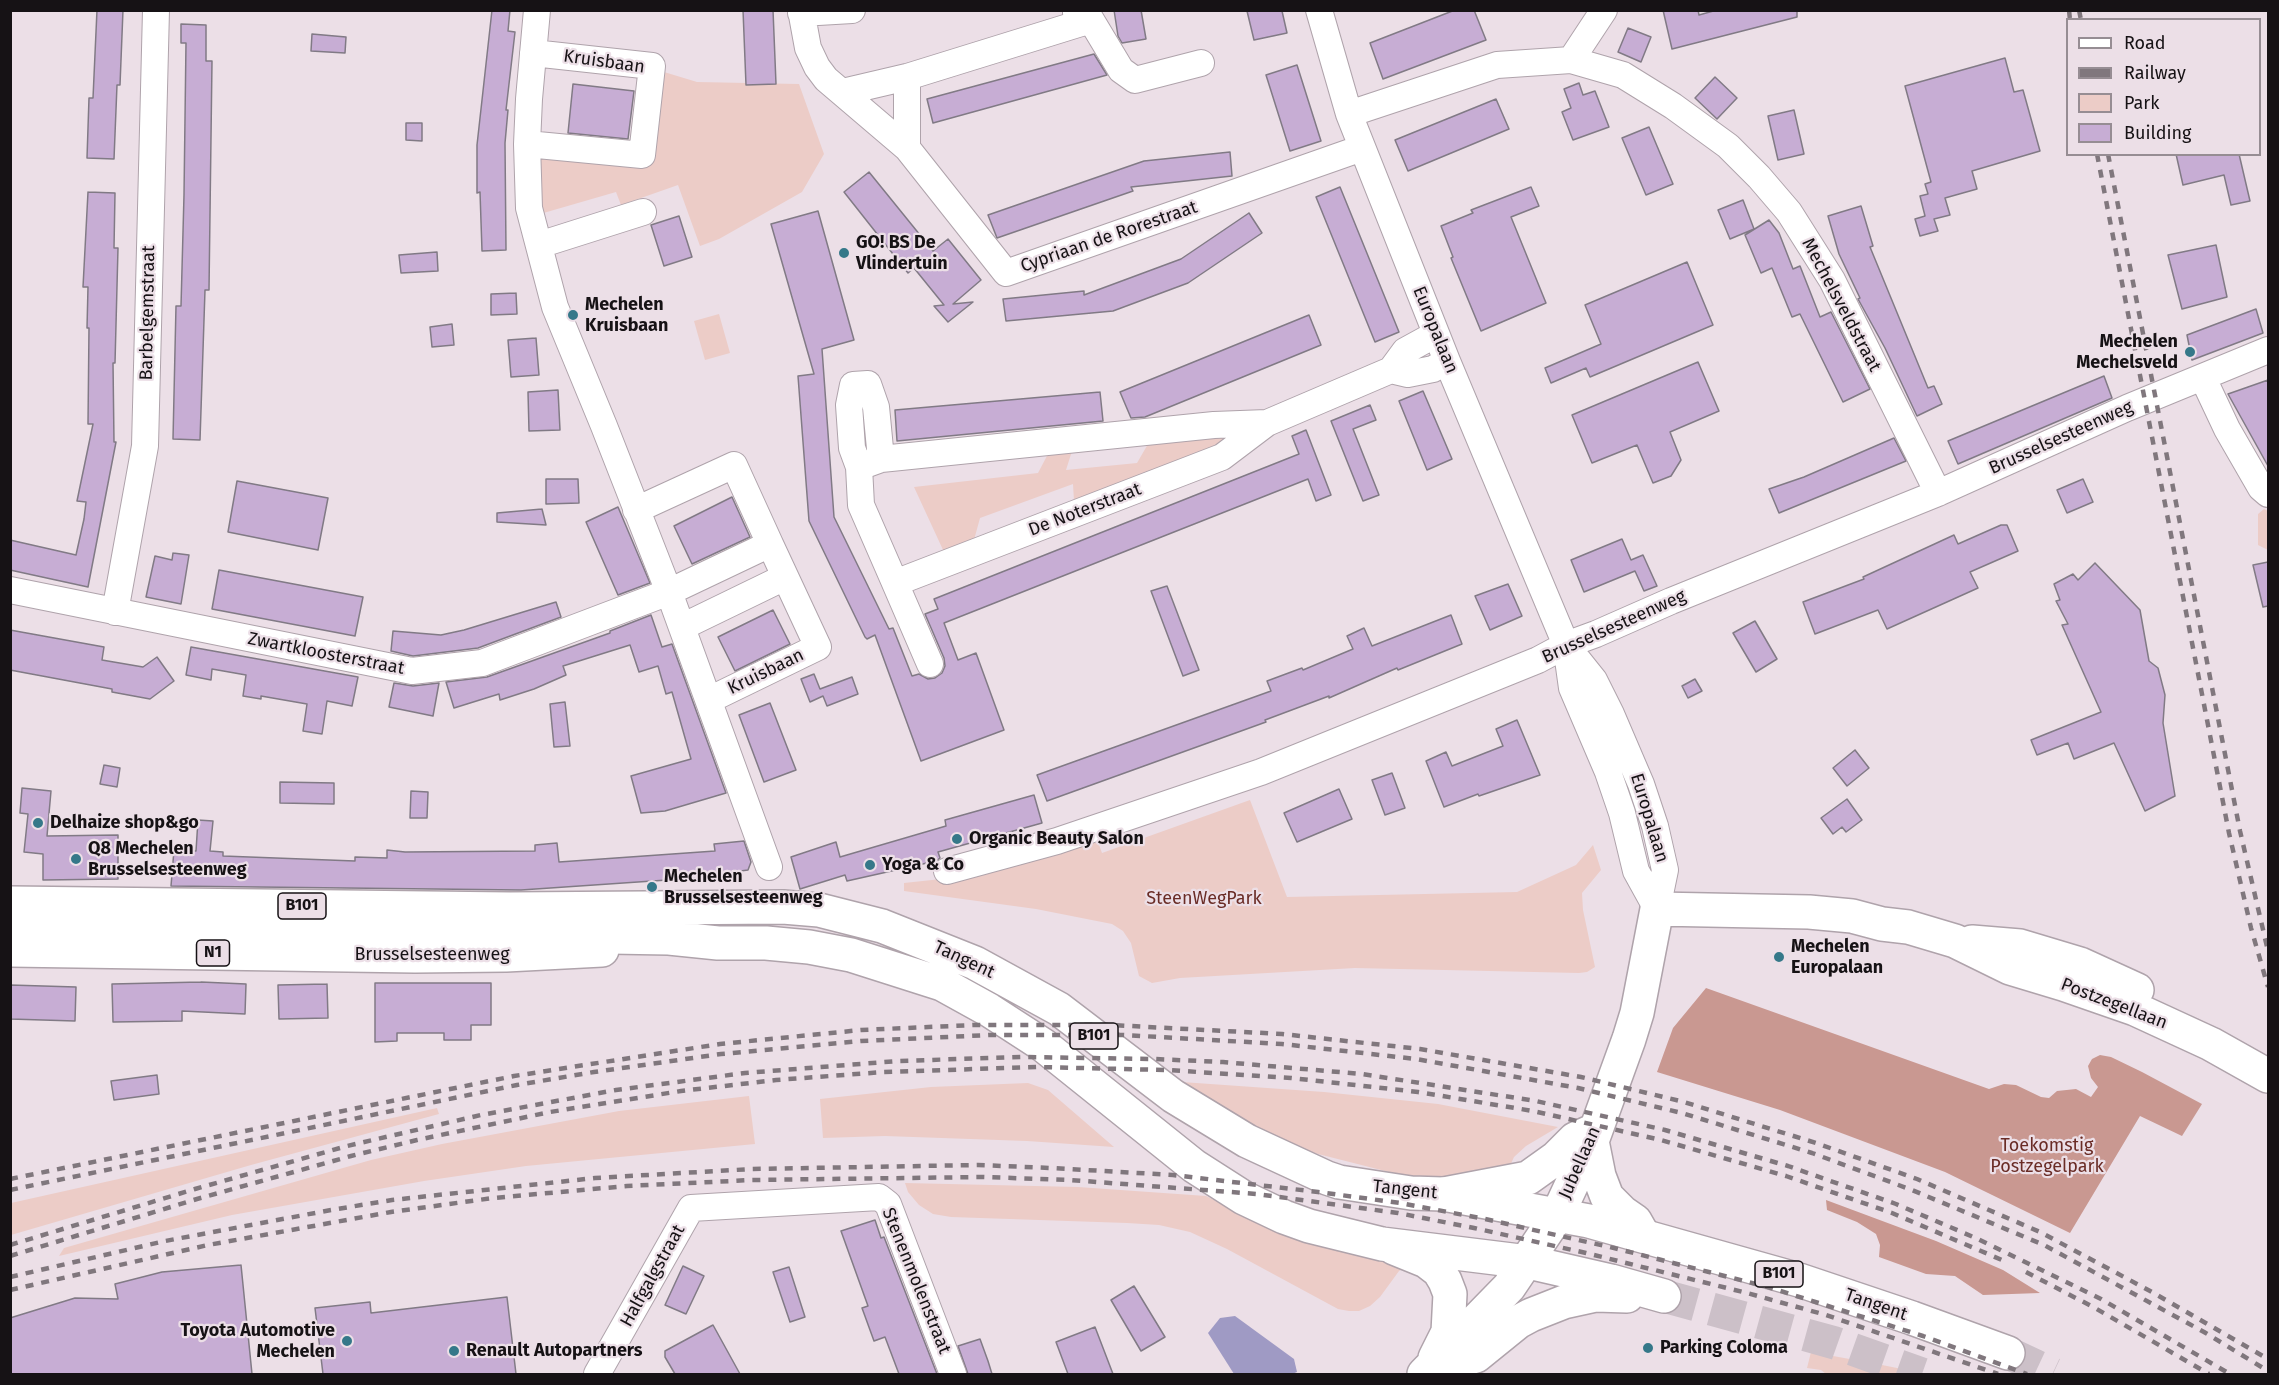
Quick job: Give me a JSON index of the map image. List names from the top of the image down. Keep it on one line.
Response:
{"streets":{"main road":["Brusselsesteenweg","B101","N1","Tangent","Postzegellaan","Jubellaan"],"street":["Kruisbaan","Cypriaan de Rorestraat","Mechelsveldstraat","Barbelgemstraat","Europalaan","De Noterstraat","Zwartkloosterstraat","Halfgalgstraat","Stenenmolenstraat"]},"crossings":[["Kruisbaan","Zwartkloosterstraat"],["Cypriaan de Rorestraat","Europalaan"],["Mechelsveldstraat","Europalaan"],["Mechelsveldstraat","Brusselsesteenweg"],["Barbelgemstraat","Zwartkloosterstraat"],["Europalaan","Brusselsesteenweg"],["Europalaan","De Noterstraat"],["Europalaan","Postzegellaan"],["Europalaan","Jubellaan"],["Brusselsesteenweg","B101"],["Brusselsesteenweg","Tangent"],["Tangent","Jubellaan"],["Postzegellaan","Jubellaan"],["Halfgalgstraat","Stenenmolenstraat"]],"parks":["SteenWegPark","Toekomstig Postzegelpark"],"places":["GO! BS De Vlindertuin","Mechelen Kruisbaan","Mechelen Mechelsveld","Delhaize shop&go","Organic Beauty Salon","Q8 Mechelen Brusselsesteenweg","Yoga & Co","Mechelen Brusselsesteenweg","Mechelen Europalaan","Toyota Automotive Mechelen","Parking Coloma","Renault Autopartners"],"legend":["Road","Railway","Park","Building"]}
